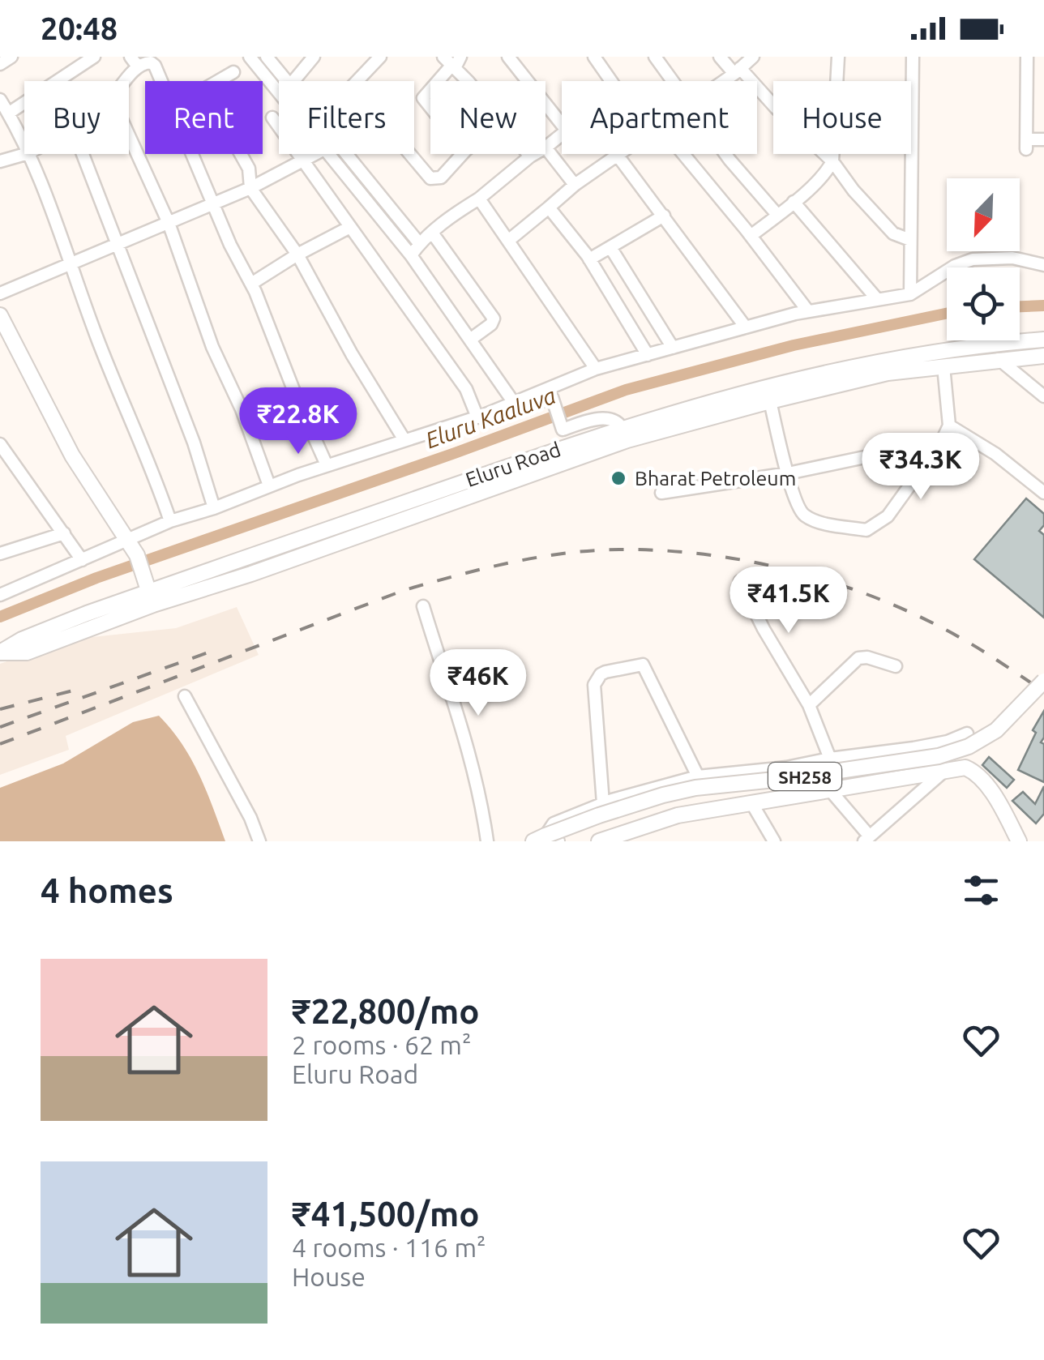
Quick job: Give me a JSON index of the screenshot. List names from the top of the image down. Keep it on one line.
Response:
{"streets":{"main road":["Eluru Road","SH258"]},"water":["Eluru Kaaluva"],"places":["Bharat Petroleum"],"north":"bottom left","page":{"status":"20:48","chip":["Buy","Rent","Filters","New","Apartment","House"],"price":["₹22.8K","₹34.3K","₹41.5K","₹46K"],"heading":"4 homes","list":[{"name":"₹22,800/mo","note":"2 rooms · 62 m² · Eluru Road"},{"name":"₹41,500/mo","note":"4 rooms · 116 m² · House"}]}}
